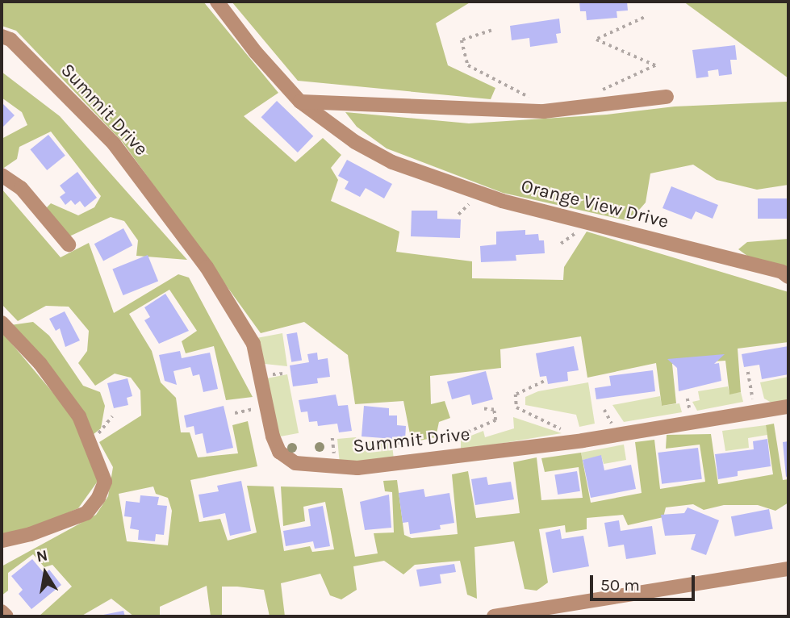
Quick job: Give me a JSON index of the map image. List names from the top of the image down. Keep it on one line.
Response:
{"streets":{"street":["Summit Drive","Orange View Drive"]},"scale_bar":"50 m","north":"top"}
